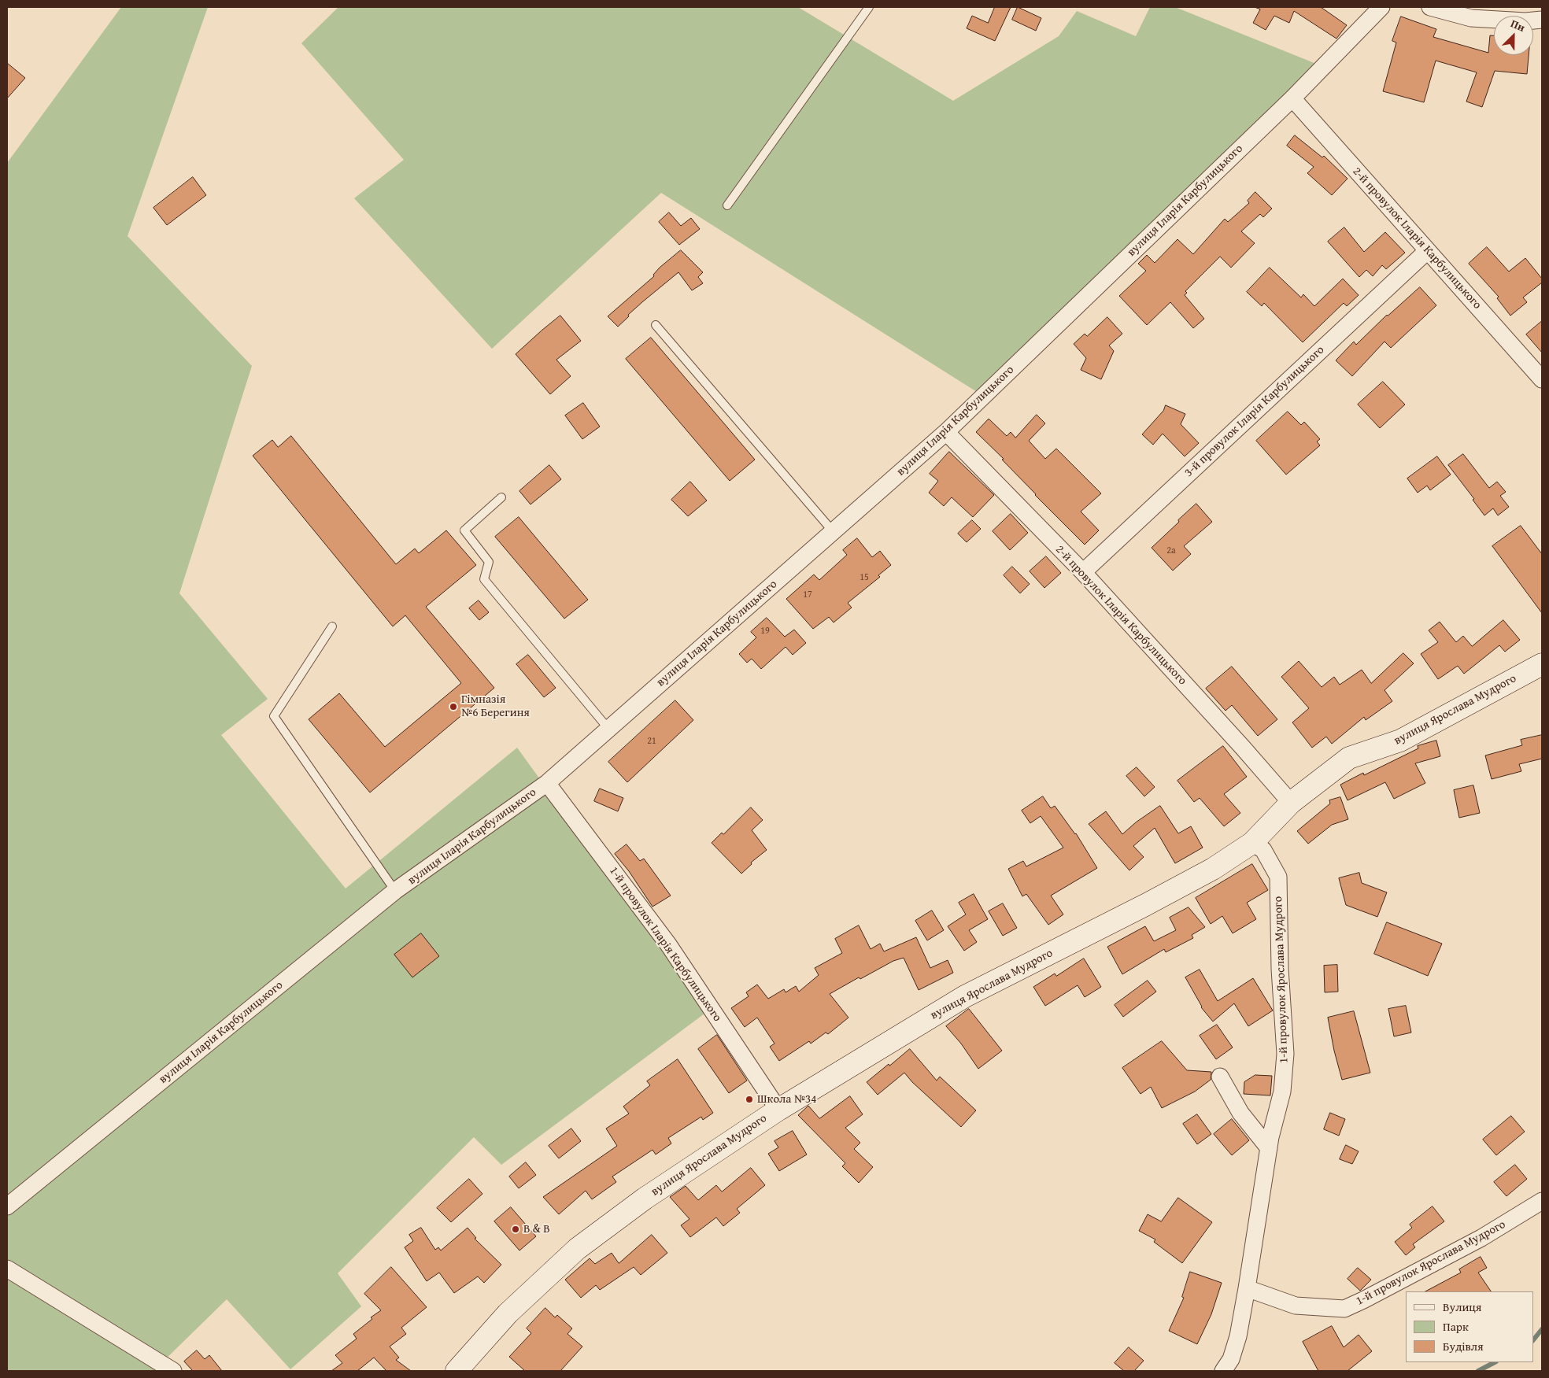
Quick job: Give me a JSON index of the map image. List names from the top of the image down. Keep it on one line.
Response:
{"streets":{"main road":["вулиця Ярослава Мудрого"],"street":["вулиця Іларія Карбулицького","2-й провулок Іларія Карбулицького","3-й провулок Іларія Карбулицького","1-й провулок Іларія Карбулицького","1-й провулок Ярослава Мудрого"]},"crossings":[["вулиця Іларія Карбулицького","2-й провулок Іларія Карбулицького"],["вулиця Іларія Карбулицького","1-й провулок Іларія Карбулицького"],["2-й провулок Іларія Карбулицького","3-й провулок Іларія Карбулицького"],["2-й провулок Іларія Карбулицького","вулиця Ярослава Мудрого"],["вулиця Ярослава Мудрого","1-й провулок Іларія Карбулицького"],["вулиця Ярослава Мудрого","1-й провулок Ярослава Мудрого"]],"places":["Гімназія №6 Берегиня","Школа №34","B & B"],"house_numbers":["2а","15","17","19","21"],"legend":["Вулиця","Парк","Будівля"],"north":"top right"}
